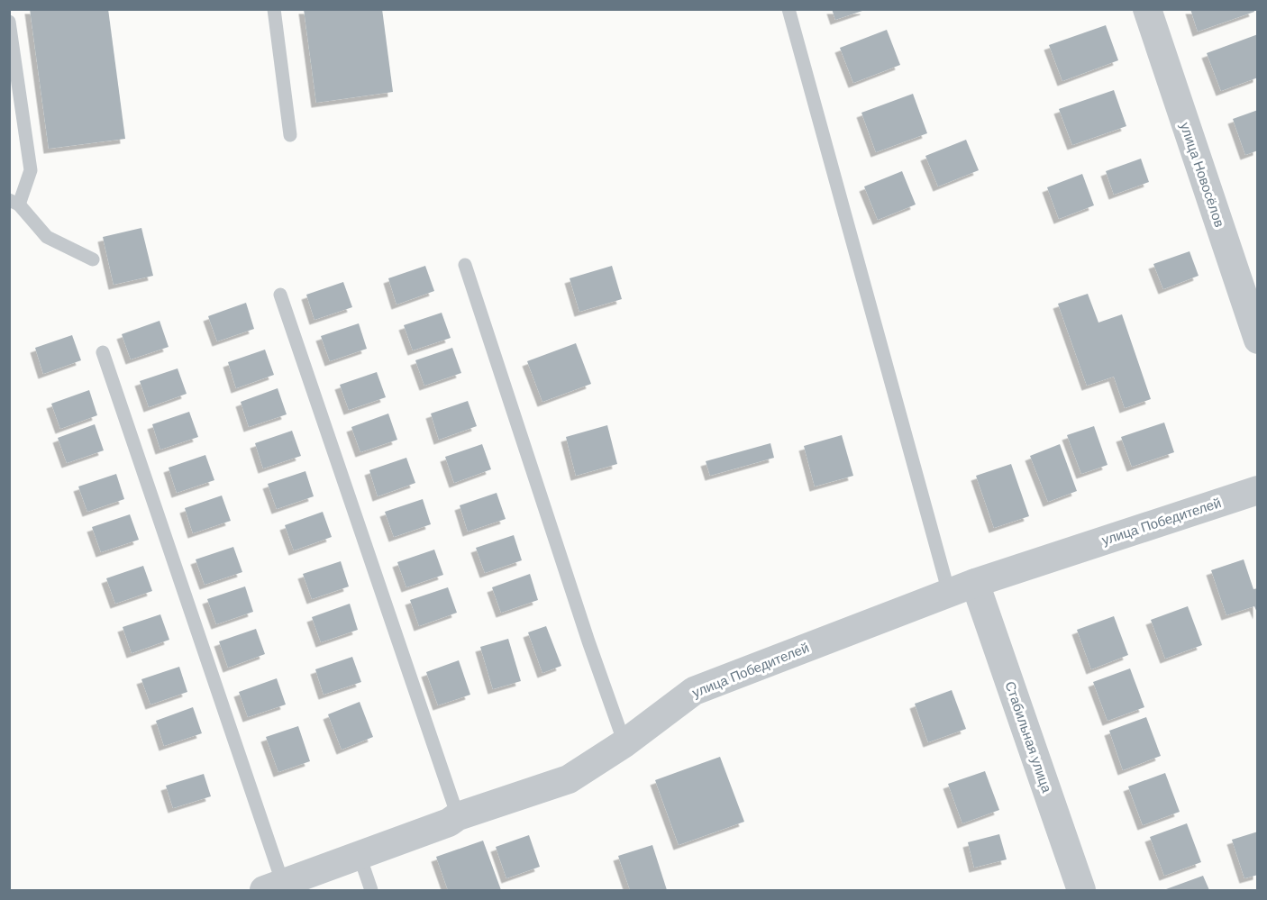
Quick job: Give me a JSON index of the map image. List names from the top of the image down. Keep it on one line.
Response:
{"streets":{"street":["улица Новосёлов","улица Победителей","Стабильная улица"]},"crossings":[["улица Победителей","Стабильная улица"]]}
